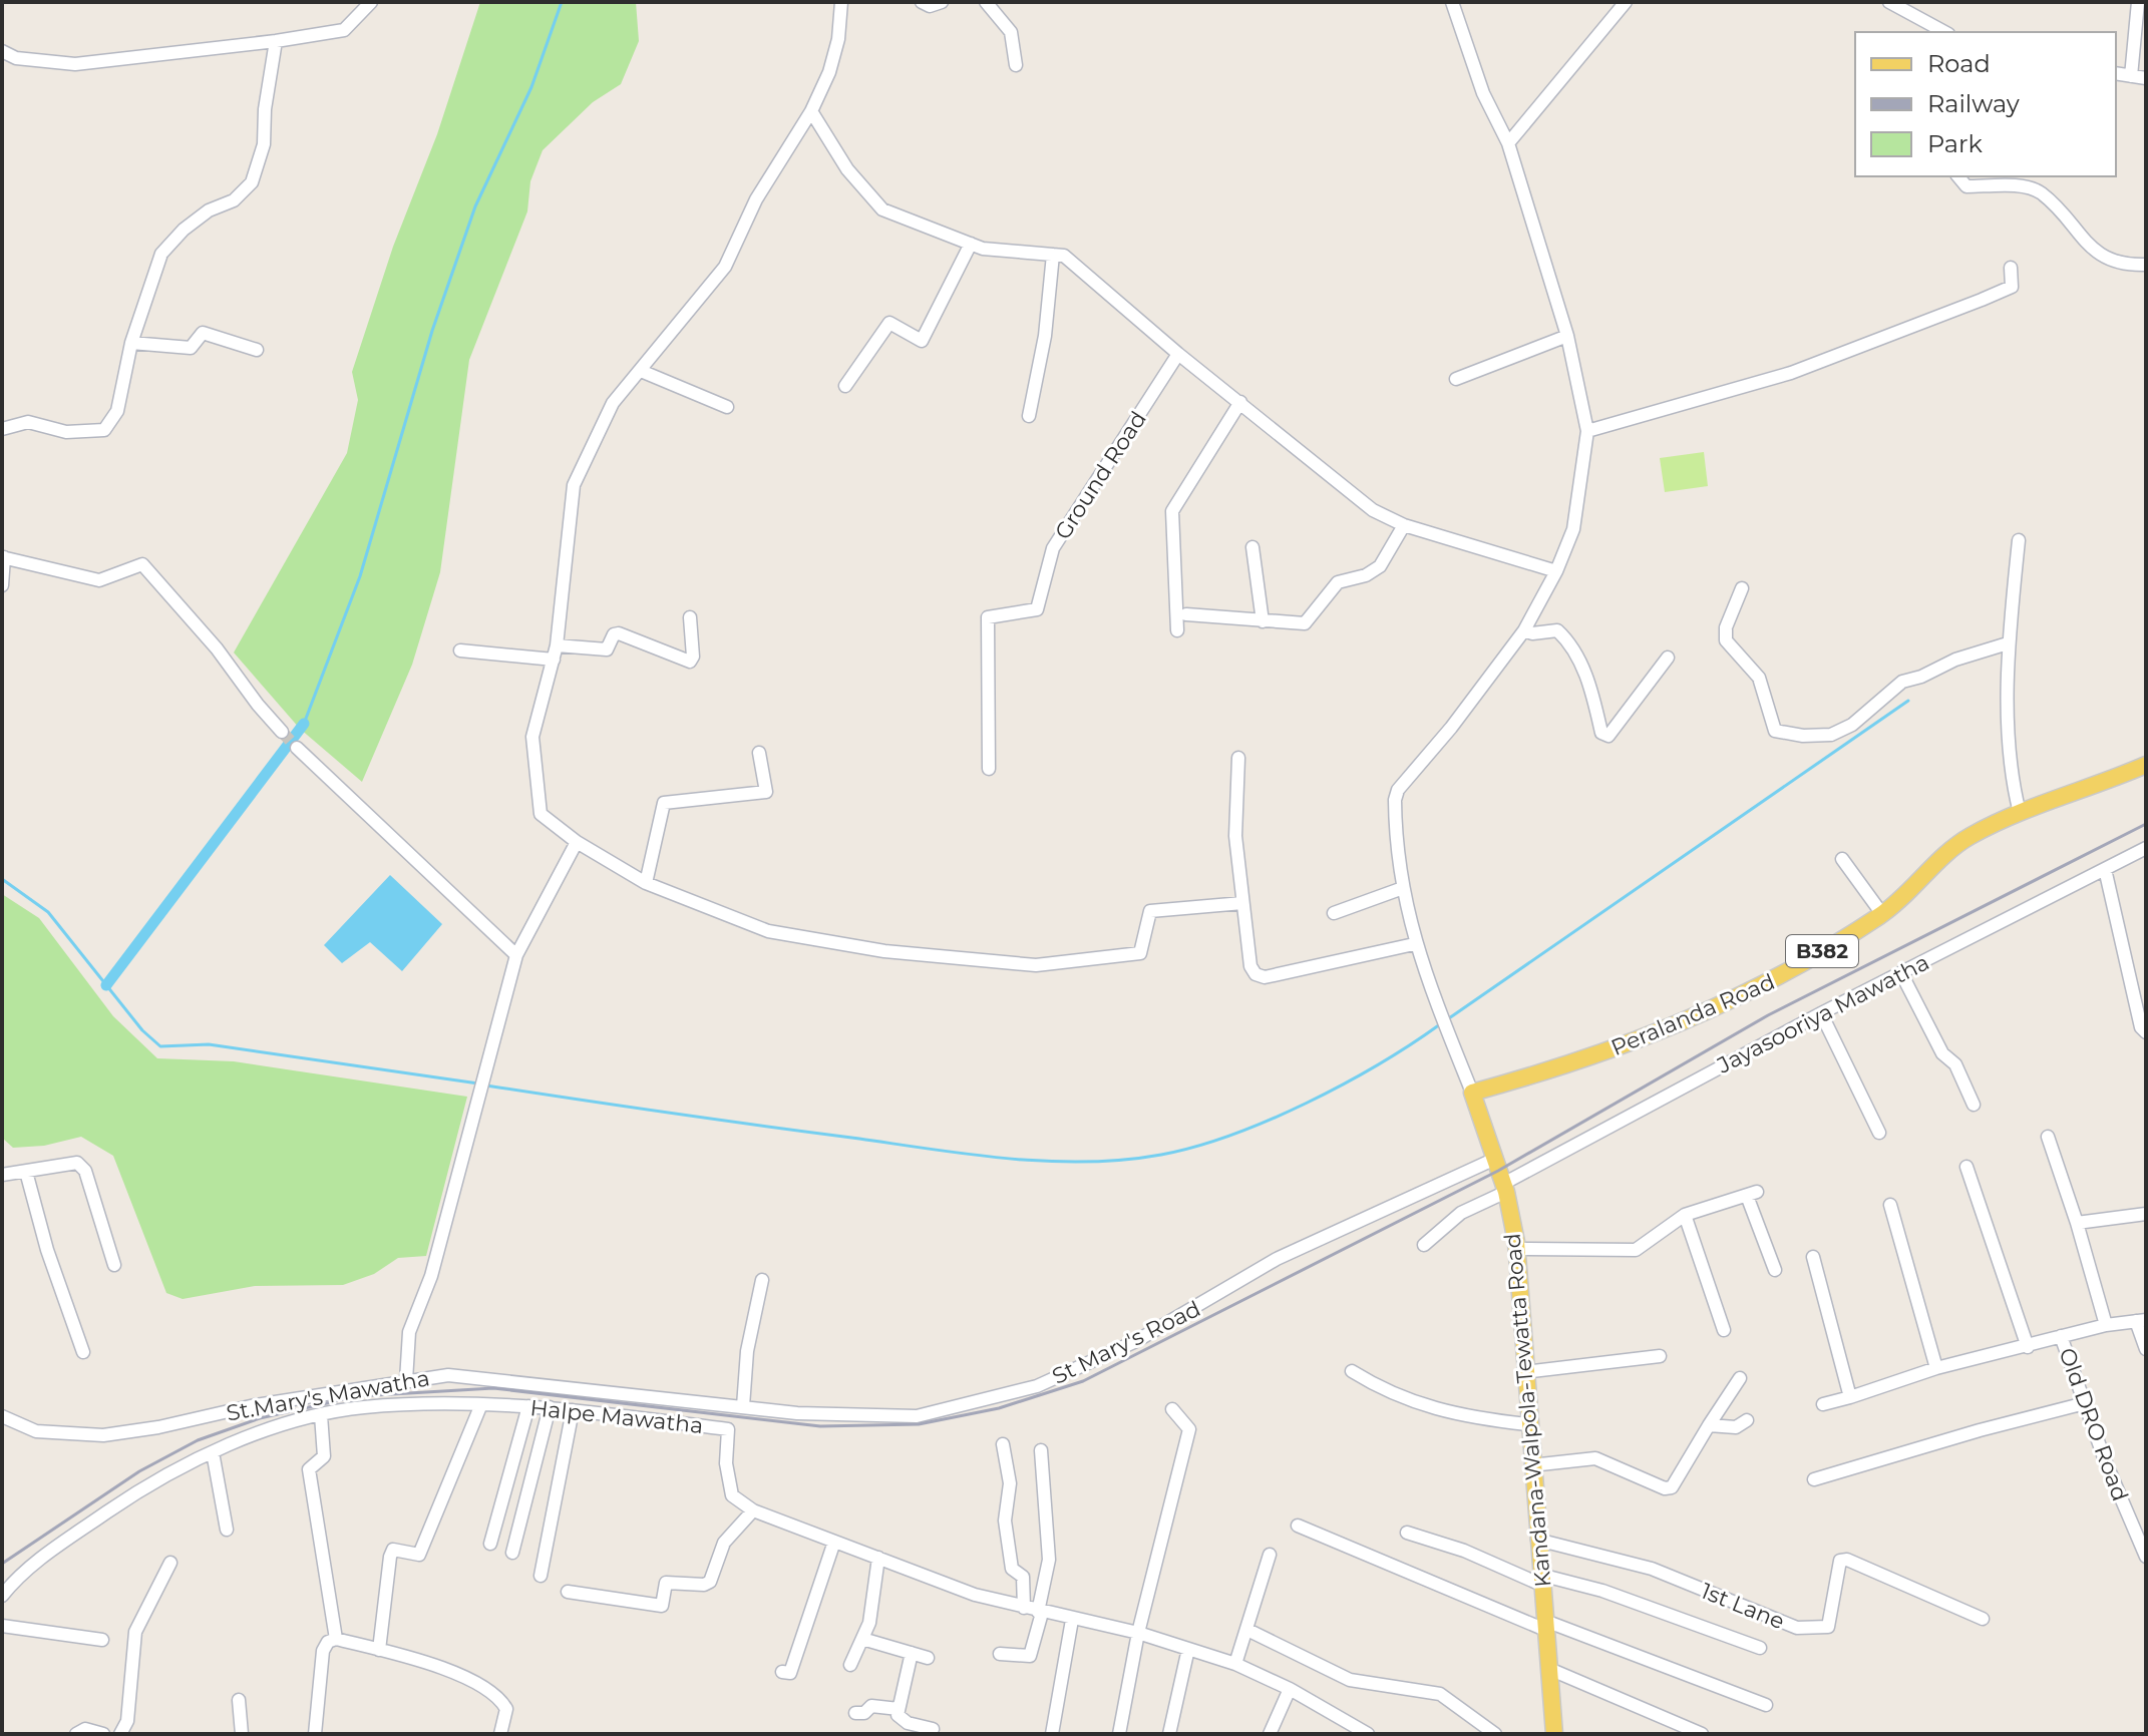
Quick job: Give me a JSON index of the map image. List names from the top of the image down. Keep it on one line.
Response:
{"streets":{"main road":["B382","Peralanda Road","Kandana-Walpola-Tewatta Road"],"street":["Ground Road","Jayasooriya Mawatha","St Mary's Road","St.Mary's Mawatha","Halpe Mawatha","Old DRO Road","1st Lane"]},"crossings":[["Jayasooriya Mawatha","Kandana-Walpola-Tewatta Road"],["Peralanda Road","Kandana-Walpola-Tewatta Road"],["St Mary's Road","St.Mary's Mawatha"],["St Mary's Road","Kandana-Walpola-Tewatta Road"],["Kandana-Walpola-Tewatta Road","1st Lane"]],"legend":["Road","Railway","Park"]}
